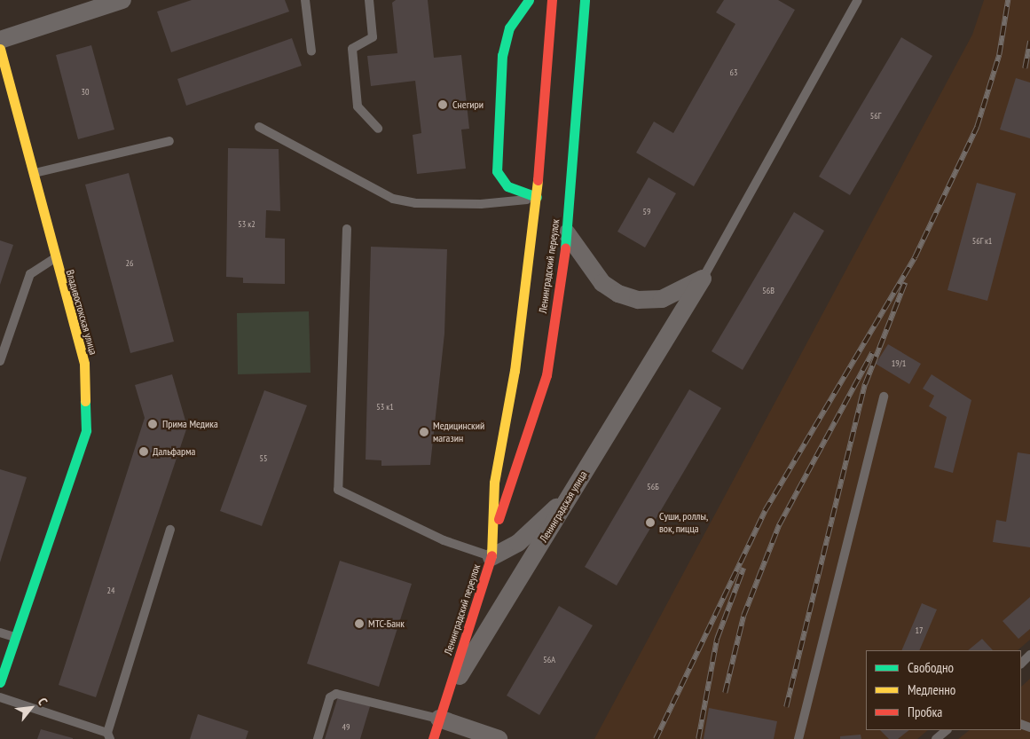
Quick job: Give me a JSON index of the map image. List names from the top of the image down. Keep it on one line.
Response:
{"streets":{"main road":["Ленинградский переулок","Владивостокская улица","Ленинградская улица"]},"crossings":[["Ленинградский переулок","Ленинградская улица"]],"places":["Снегири","Прима Медика","Медицинский магазин","Дальфарма","Суши, роллы, вок, пицца","МТС-Банк"],"house_numbers":["63","30","56Г","59","53 к2","56Г к1","26","56В","19/1","53 к1","55","56Б","24","17","56А","49"],"legend":["Свободно","Медленно","Пробка"],"north":"top right"}
